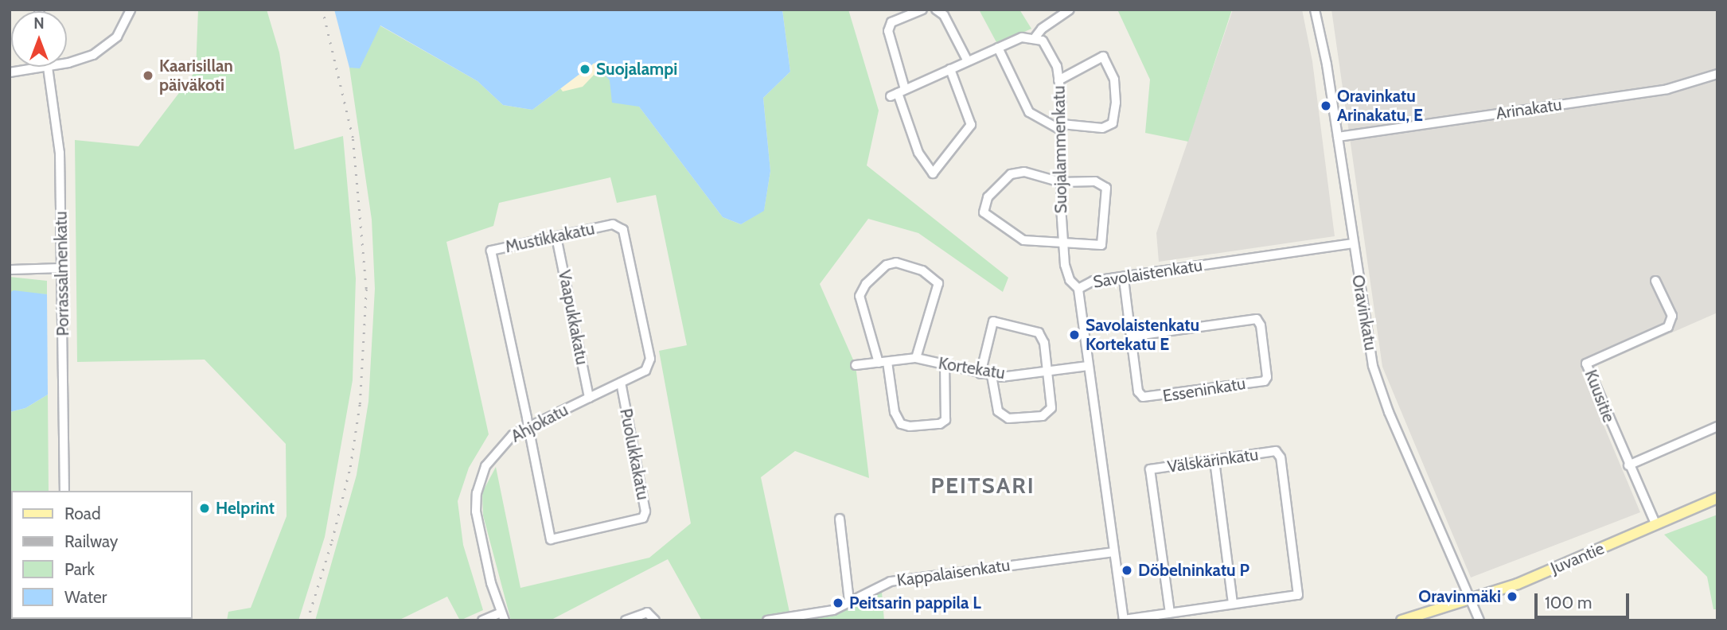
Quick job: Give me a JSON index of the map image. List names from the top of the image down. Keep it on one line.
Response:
{"streets":{"main road":["Juvantie"],"street":["Arinakatu","Suojalammenkatu","Mustikkakatu","Porrassalmenkatu","Savolaistenkatu","Oravinkatu","Vaapukkakatu","Kortekatu","Esseninkatu","Kuusitie","Ahjokatu","Puolukkakatu","Välskärinkatu","Kappalaisenkatu"]},"crossings":[["Arinakatu","Oravinkatu"],["Suojalammenkatu","Savolaistenkatu"],["Mustikkakatu","Vaapukkakatu"],["Mustikkakatu","Ahjokatu"],["Mustikkakatu","Puolukkakatu"],["Savolaistenkatu","Oravinkatu"],["Savolaistenkatu","Kortekatu"],["Savolaistenkatu","Kappalaisenkatu"],["Oravinkatu","Juvantie"],["Vaapukkakatu","Ahjokatu"],["Kuusitie","Juvantie"],["Ahjokatu","Puolukkakatu"]],"districts":["PEITSARI"],"places":["Suojalampi","Kaarisillan päiväkoti","Oravinkatu Arinakatu, E","Savolaistenkatu Kortekatu E","Helprint","Döbelninkatu P","Oravinmäki","Peitsarin pappila L"],"legend":["Road","Railway","Park","Water"],"scale_bar":"100 m","north":"top"}
